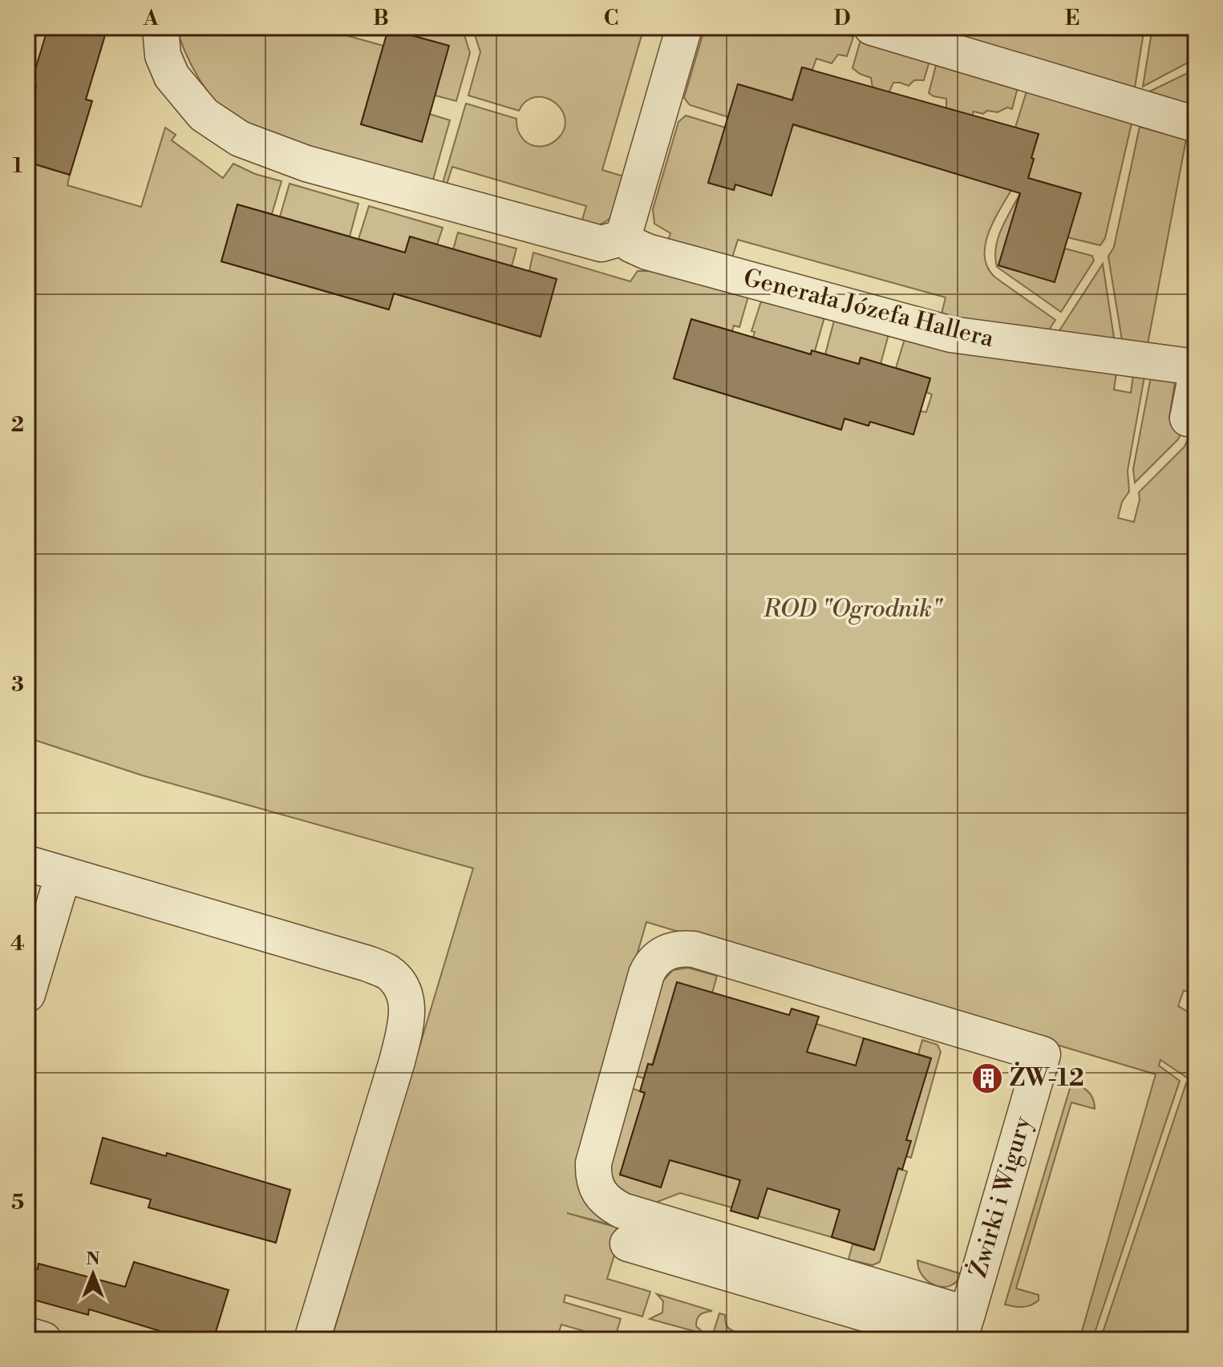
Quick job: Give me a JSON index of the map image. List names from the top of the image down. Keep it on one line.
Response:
{"streets":{"street":["Generała Józefa Hallera","Żwirki i Wigury"]},"parks":["ROD \"Ogrodnik\""],"places":{"building":["ŻW-12"]},"north":"top","grid":{"columns":["A","B","C","D","E"],"rows":["1","2","3","4","5"]}}
